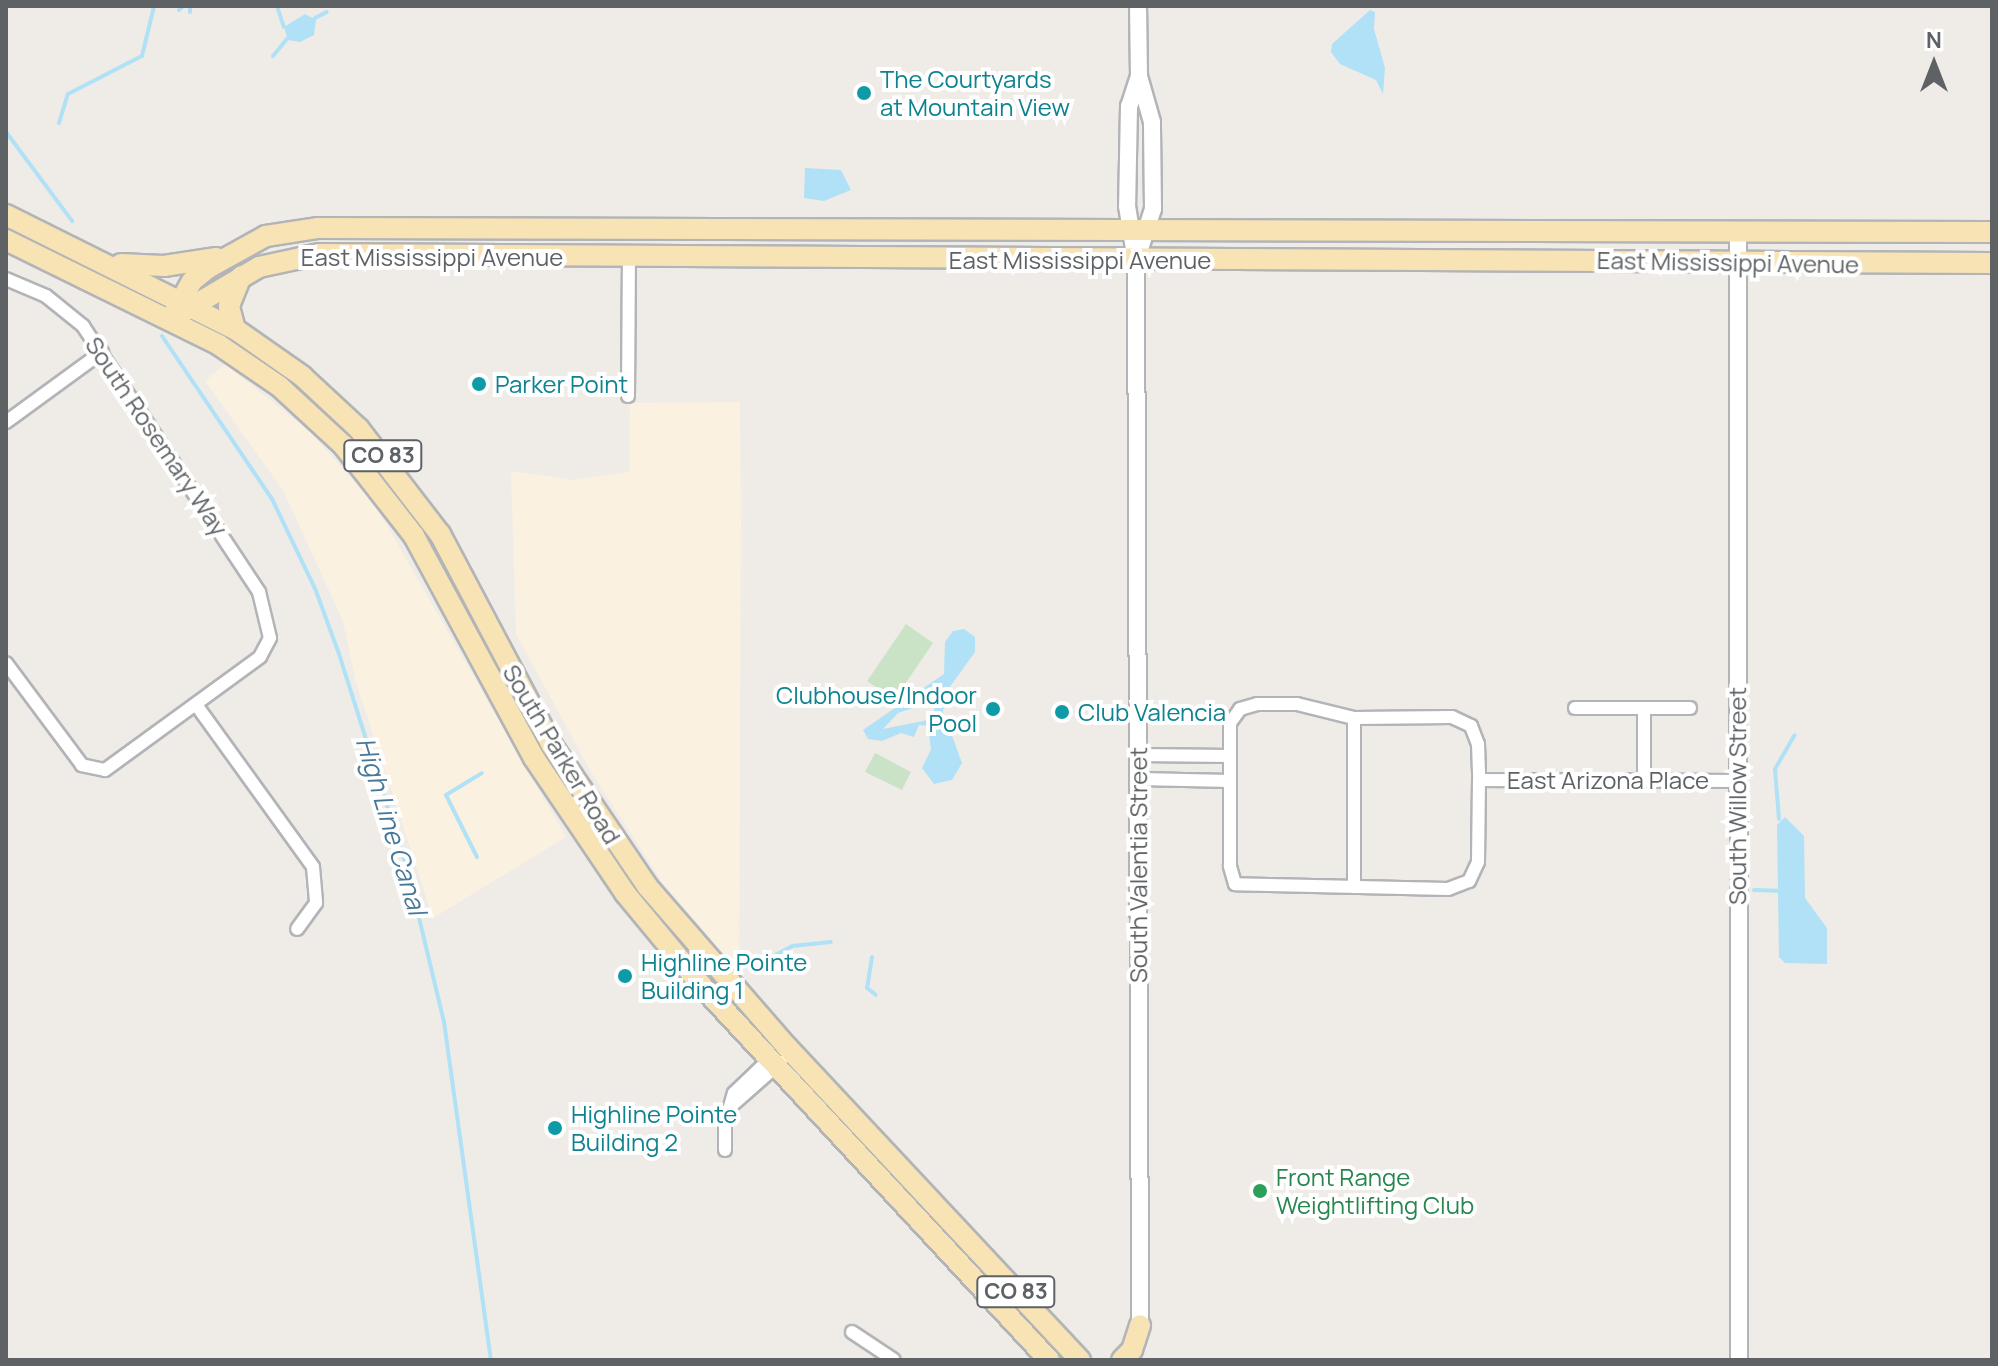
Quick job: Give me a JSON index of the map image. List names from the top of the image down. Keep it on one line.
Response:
{"streets":{"main road":["East Mississippi Avenue","CO 83","South Parker Road"],"street":["South Rosemary Way","East Arizona Place","South Willow Street","South Valentia Street"]},"crossings":[["East Mississippi Avenue","South Parker Road"],["East Mississippi Avenue","South Willow Street"],["East Mississippi Avenue","South Valentia Street"],["East Arizona Place","South Willow Street"]],"water":["High Line Canal"],"places":["The Courtyards at Mountain View","Parker Point","Clubhouse/Indoor Pool","Club Valencia","Highline Pointe Building 1","Highline Pointe Building 2","Front Range Weightlifting Club"],"north":"top"}
